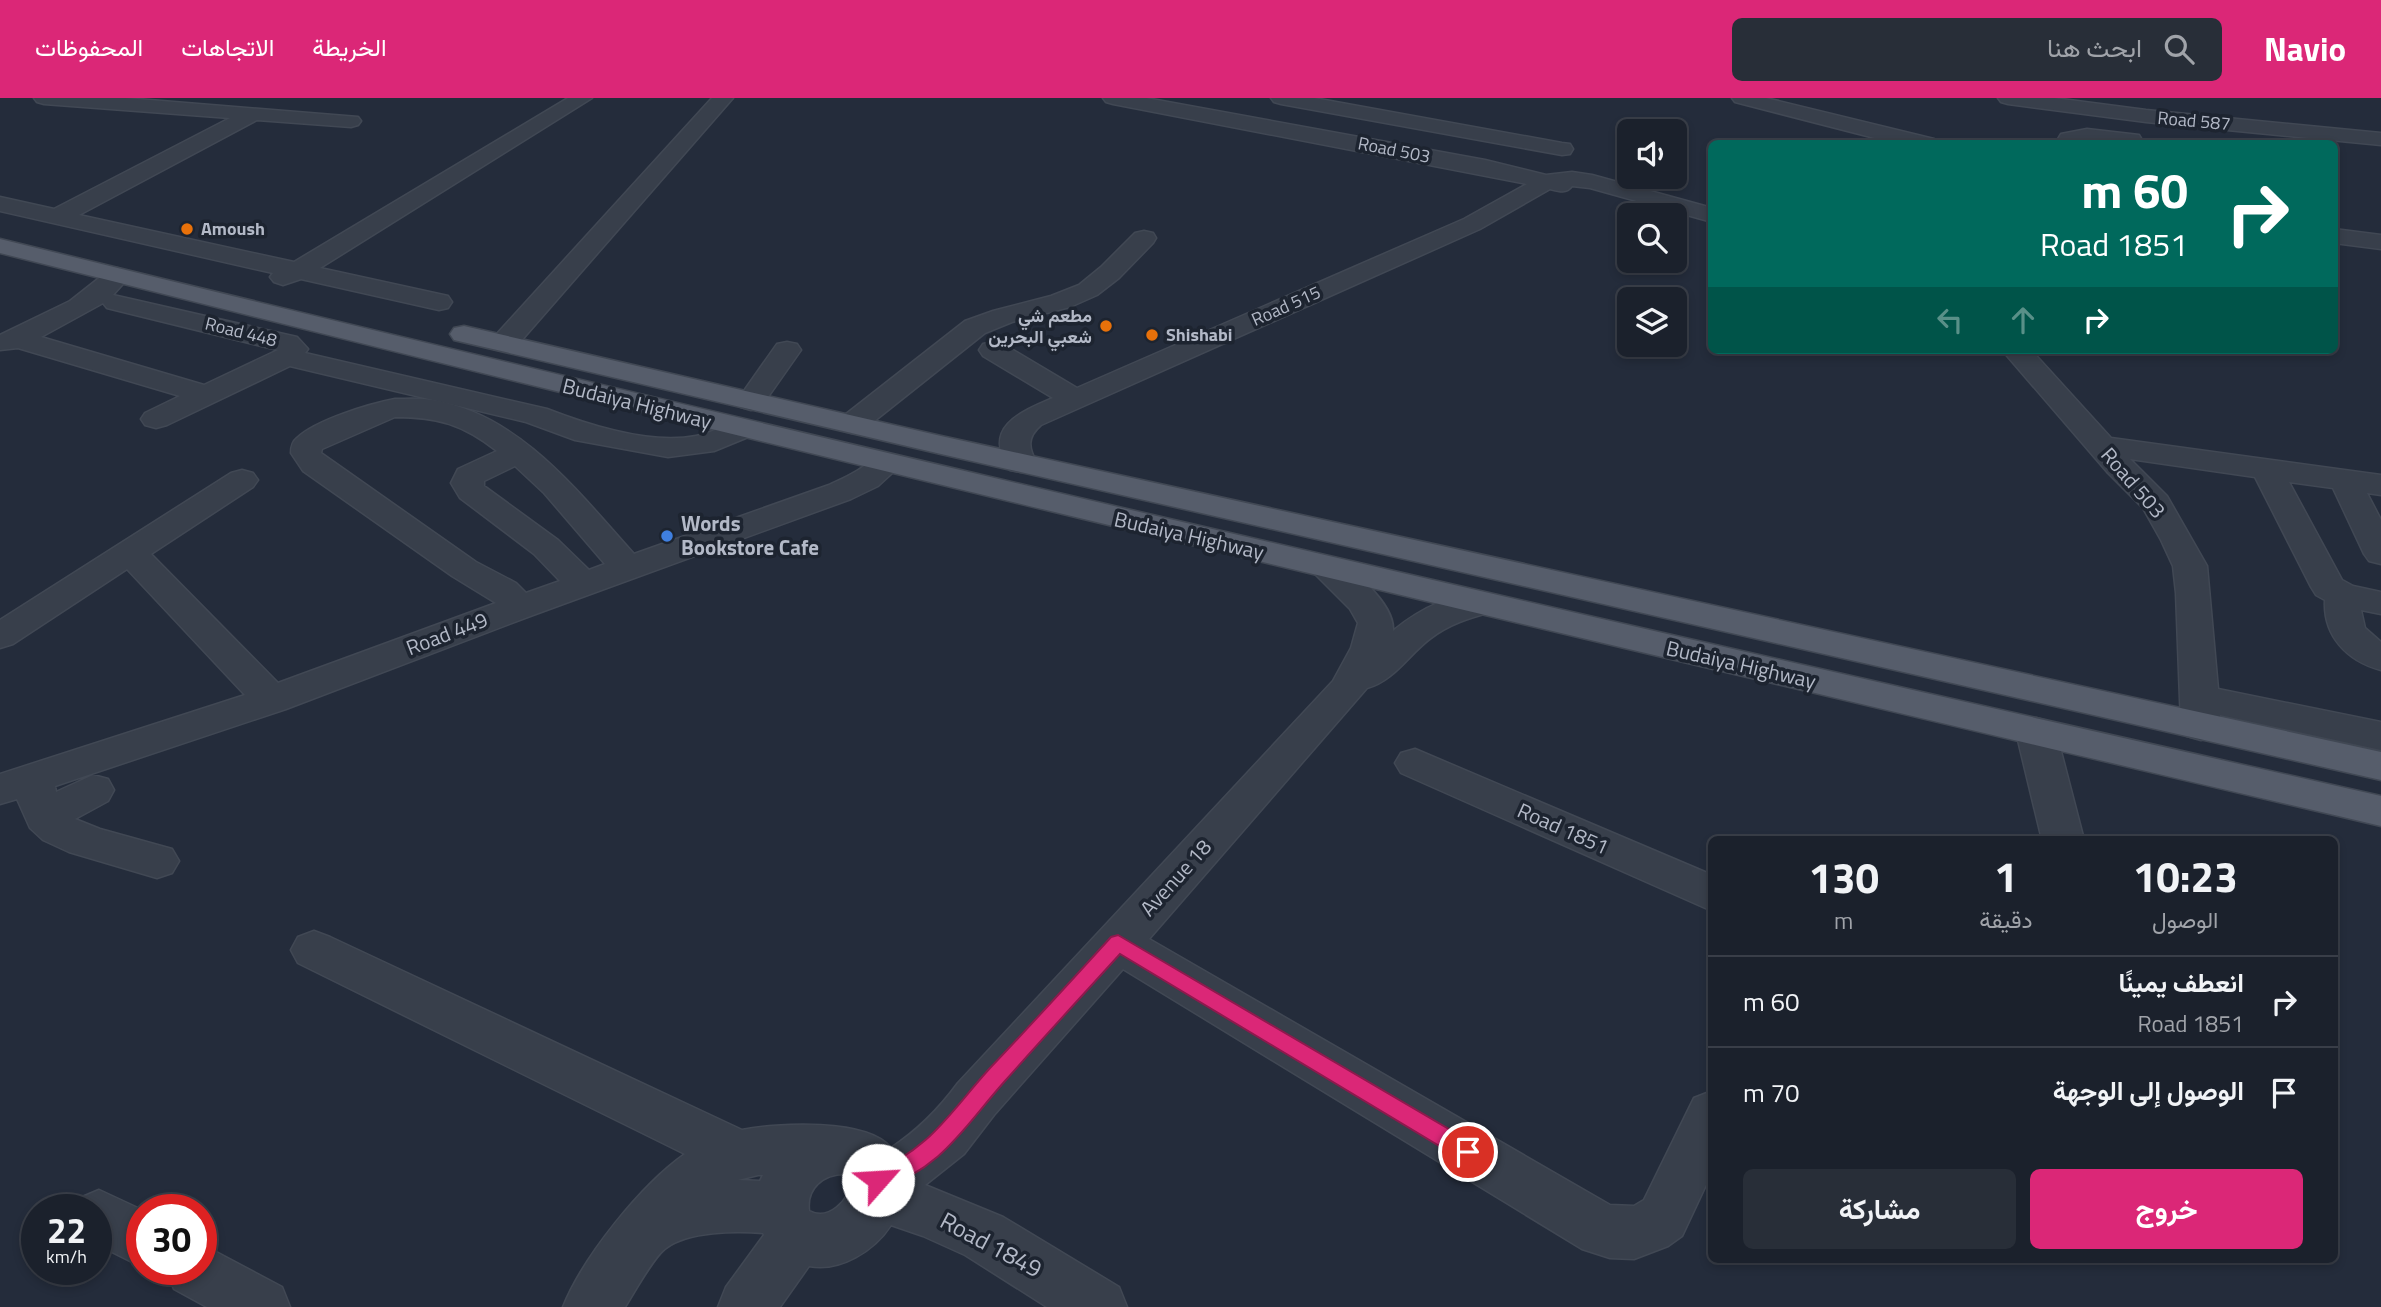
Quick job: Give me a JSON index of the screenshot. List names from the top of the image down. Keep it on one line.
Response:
{"streets":{"main road":["Budaiya Highway"],"street":["Road 587","Road 503","Road 515","Road 448","Road 449","Road 1851","Avenue 18","Road 1849"]},"crossings":[["Road 503","Road 515"],["Road 503","Budaiya Highway"],["Road 515","Budaiya Highway"],["Road 448","Budaiya Highway"],["Budaiya Highway","Road 449"],["Budaiya Highway","Avenue 18"],["Avenue 18","Road 1849"]],"places":["Amoush","مطعم شي شعبي البحرين","Shishabi","Words Bookstore Cafe"],"page":{"header":"Navio","search":"ابحث هنا","nav":["الخريطة","الاتجاهات","المحفوظات"],"turn":["60 m","Road 1851"],"eta":["10:23","الوصول","1","دقيقة","130","m"],"list":[{"name":"انعطف يمينًا","note":"Road 1851","value":"60 m"},{"name":"الوصول إلى الوجهة","value":"70 m"}],"buttons":["خروج","مشاركة"],"speed":"22 km/h","limit":"30"}}
